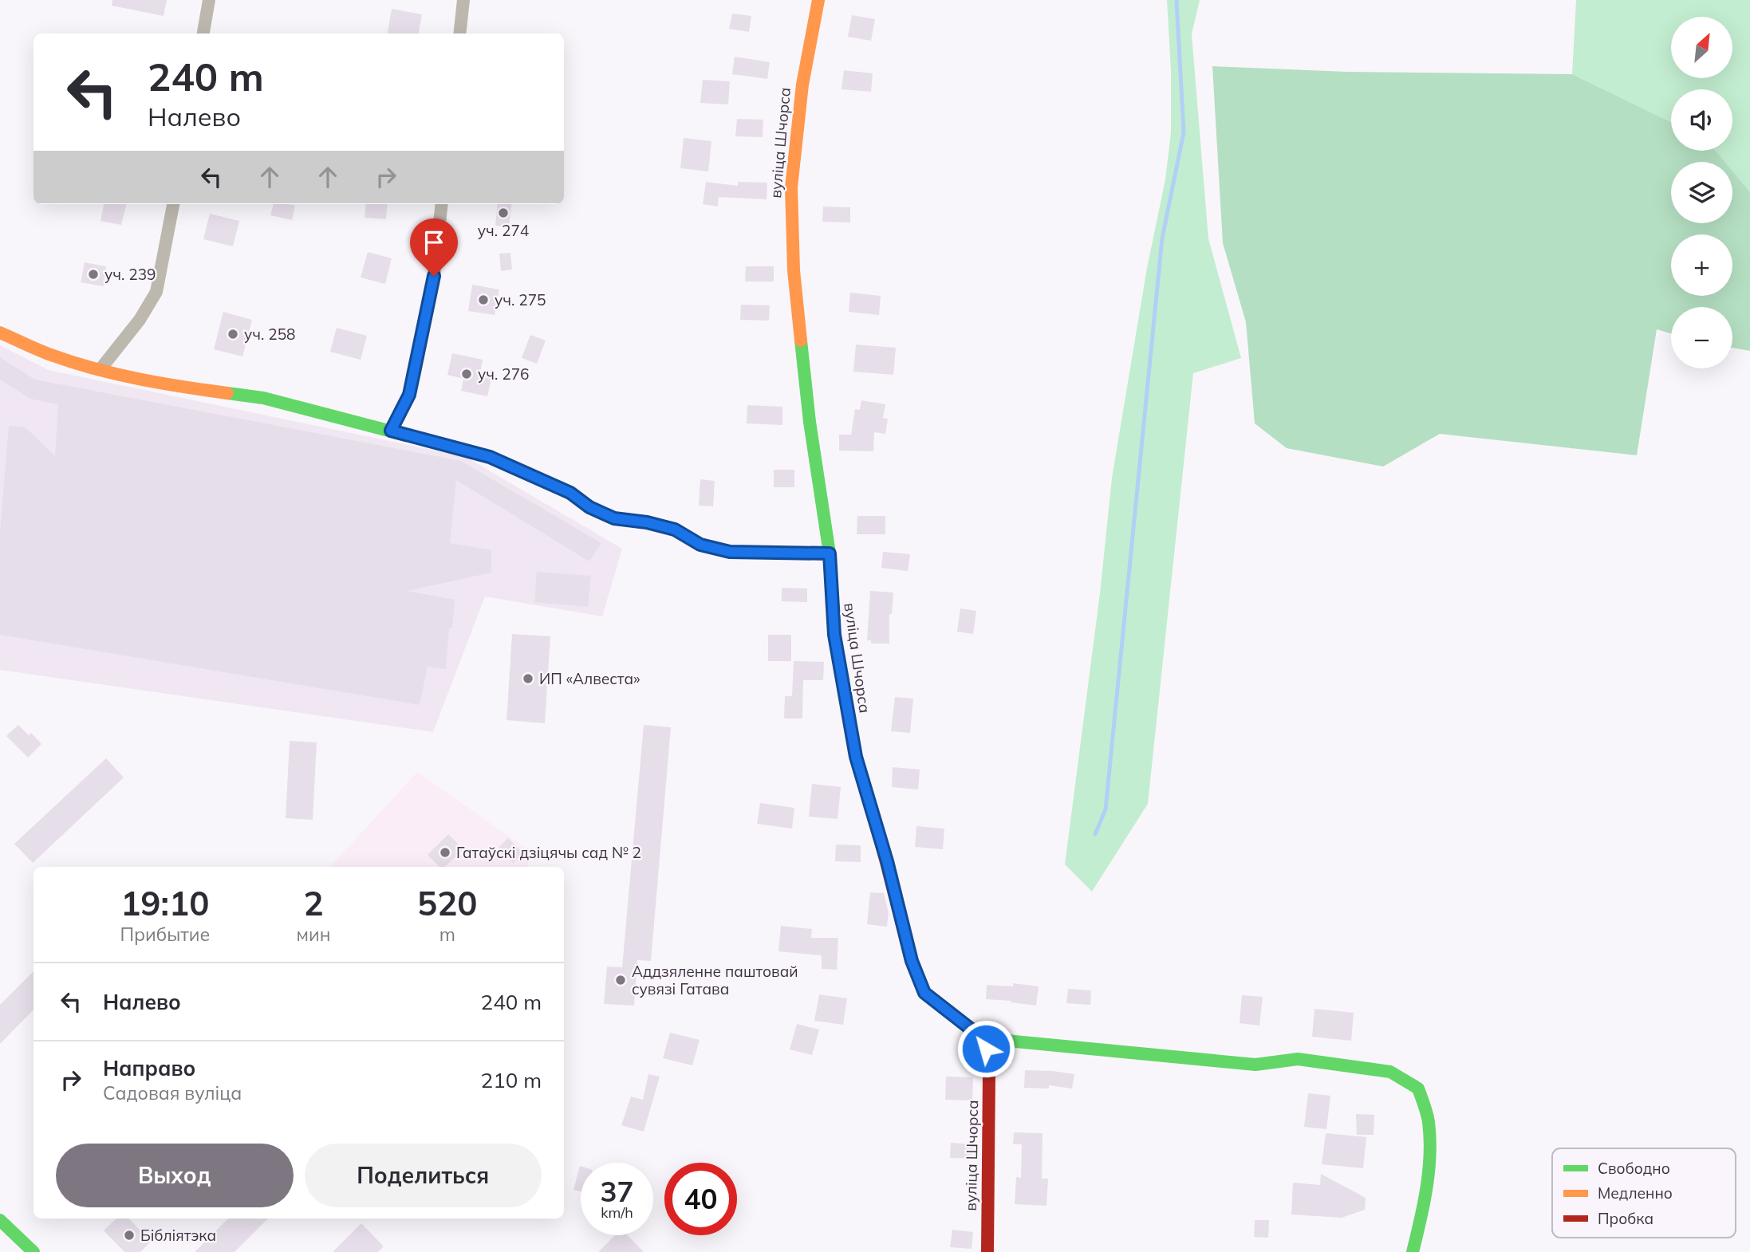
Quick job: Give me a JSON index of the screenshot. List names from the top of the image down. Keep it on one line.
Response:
{"streets":{"street":["вуліца Шчорса"]},"places":["уч. 274","уч. 239","уч. 275","уч. 258","уч. 276","ИП «Алвеста»","Гатаўскі дзіцячы сад № 2","Аддзяленне паштовай сувязі Гатава","Бібліятэка"],"legend":["Свободно","Медленно","Пробка"],"north":"top right","page":{"map_buttons":["+","−"],"turn":["240 m","Налево"],"eta":["19:10","Прибытие","2","мин","520","m"],"list":[{"name":"Налево","value":"240 m"},{"name":"Направо","note":"Садовая вуліца","value":"210 m"}],"buttons":["Выход","Поделиться"],"speed":"37 km/h","limit":"40"}}
